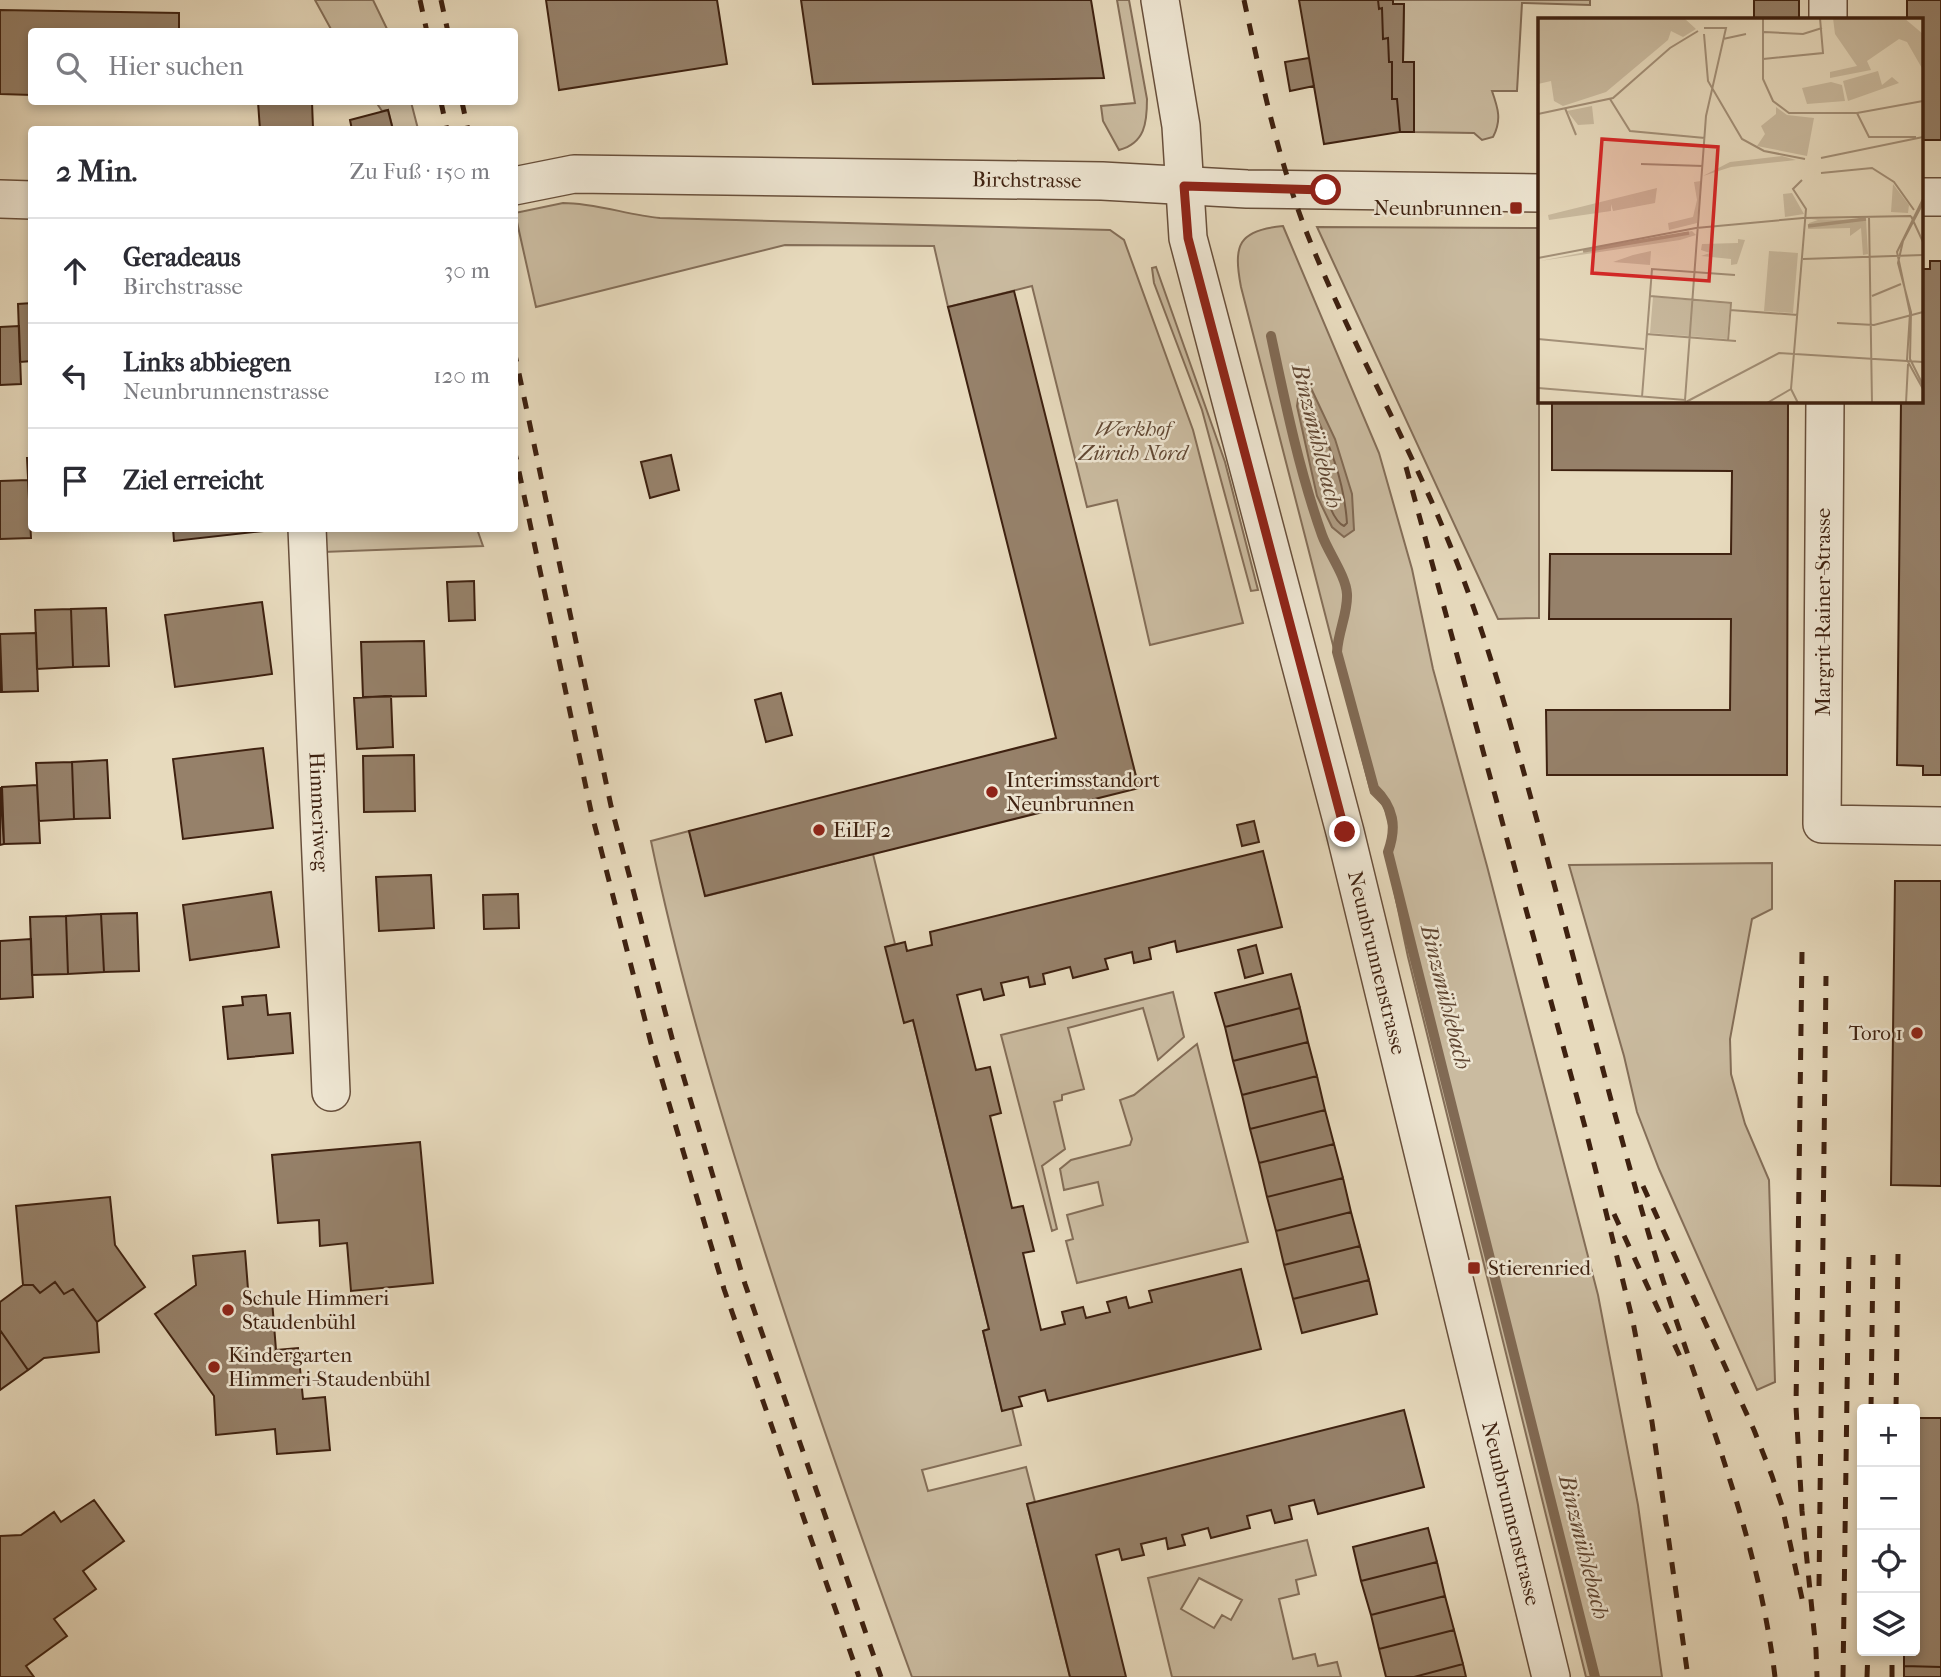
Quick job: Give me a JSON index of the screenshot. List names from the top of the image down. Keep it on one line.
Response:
{"streets":{"street":["Birchstrasse","Margrit-Rainer-Strasse","Himmeriweg","Neunbrunnenstrasse"]},"crossings":[["Birchstrasse","Neunbrunnenstrasse"]],"water":["Binzmühlebach"],"parks":["Werkhof Zürich Nord"],"places":{"transit":["Neunbrunnen","Stierenried"],"other":["Interimsstandort Neunbrunnen","EiLF 2","Toro 1","Schule Himmeri Staudenbühl","Kindergarten Himmeri-Staudenbühl"]},"page":{"search":"Hier suchen","heading":["2 Min.","Zu Fuß · 150 m"],"list":[["Geradeaus","Birchstrasse","30 m"],["Links abbiegen","Neunbrunnenstrasse","120 m"],"Ziel erreicht"],"map_buttons":["+","−"]}}
